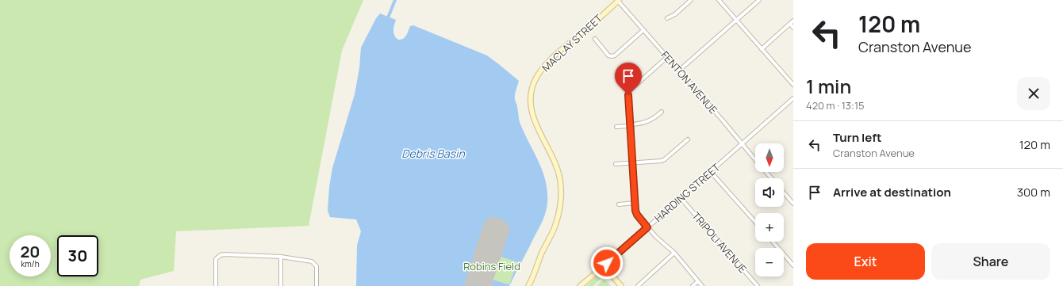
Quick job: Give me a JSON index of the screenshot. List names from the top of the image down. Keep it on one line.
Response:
{"streets":{"street":["MACLAY STREET","FENTON AVENUE","HARDING STREET","TRIPOLI AVENUE"]},"crossings":[["MACLAY STREET","FENTON AVENUE"],["FENTON AVENUE","HARDING STREET"],["HARDING STREET","TRIPOLI AVENUE"]],"water":["Debris Basin"],"parks":["Robins Field"],"north":"bottom","page":{"turn":["120 m","Cranston Avenue"],"heading":["1 min","420 m · 13:15"],"list":[{"name":"Turn left","note":"Cranston Avenue","value":"120 m"},{"name":"Arrive at destination","value":"300 m"}],"map_buttons":["+","−"],"speed":"20 km/h","limit":"30","buttons":["Exit","Share"]}}
